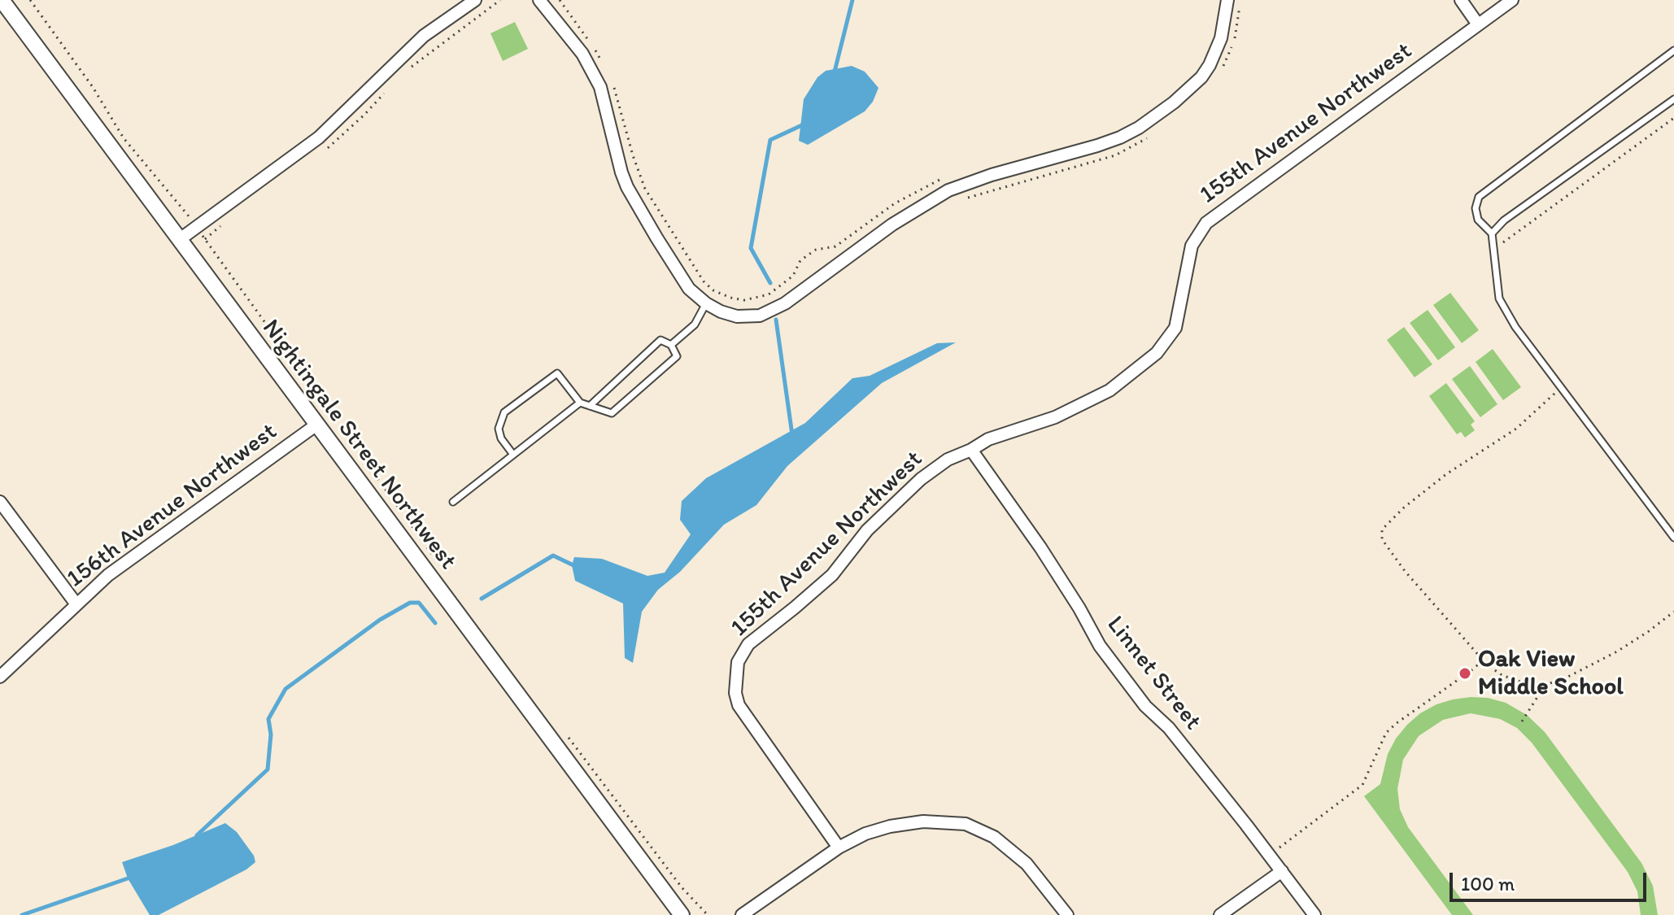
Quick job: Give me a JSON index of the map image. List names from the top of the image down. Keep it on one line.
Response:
{"streets":{"street":["155th Avenue Northwest","Nightingale Street Northwest","156th Avenue Northwest","Linnet Street"]},"crossings":[["155th Avenue Northwest","Linnet Street"],["Nightingale Street Northwest","156th Avenue Northwest"]],"places":["Oak View Middle School"],"scale_bar":"100 m"}
